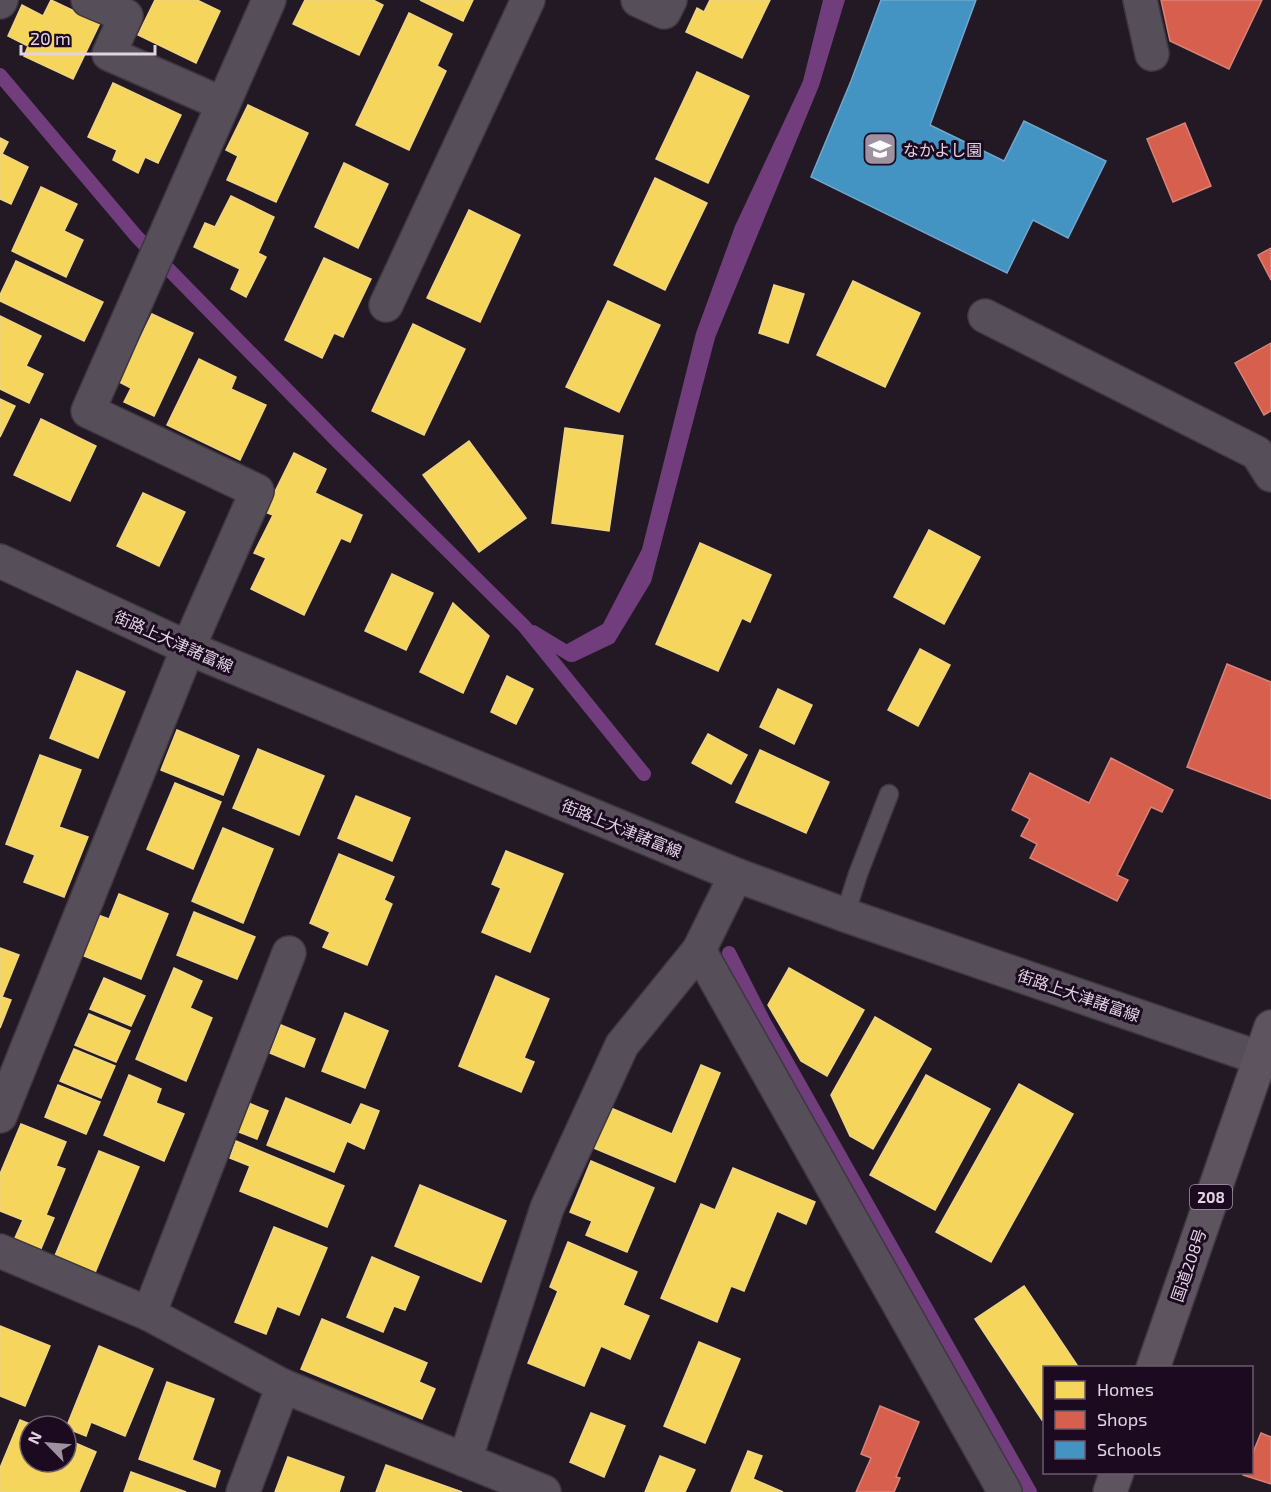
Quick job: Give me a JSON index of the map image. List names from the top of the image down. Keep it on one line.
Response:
{"streets":{"highway":["208","国道208号"],"street":["街路上大津諸富線"]},"crossings":[["街路上大津諸富線","国道208号"]],"places":{"school or university":["なかよし園"]},"legend":["Homes","Shops","Schools"],"scale_bar":"20 m","north":"top left"}
